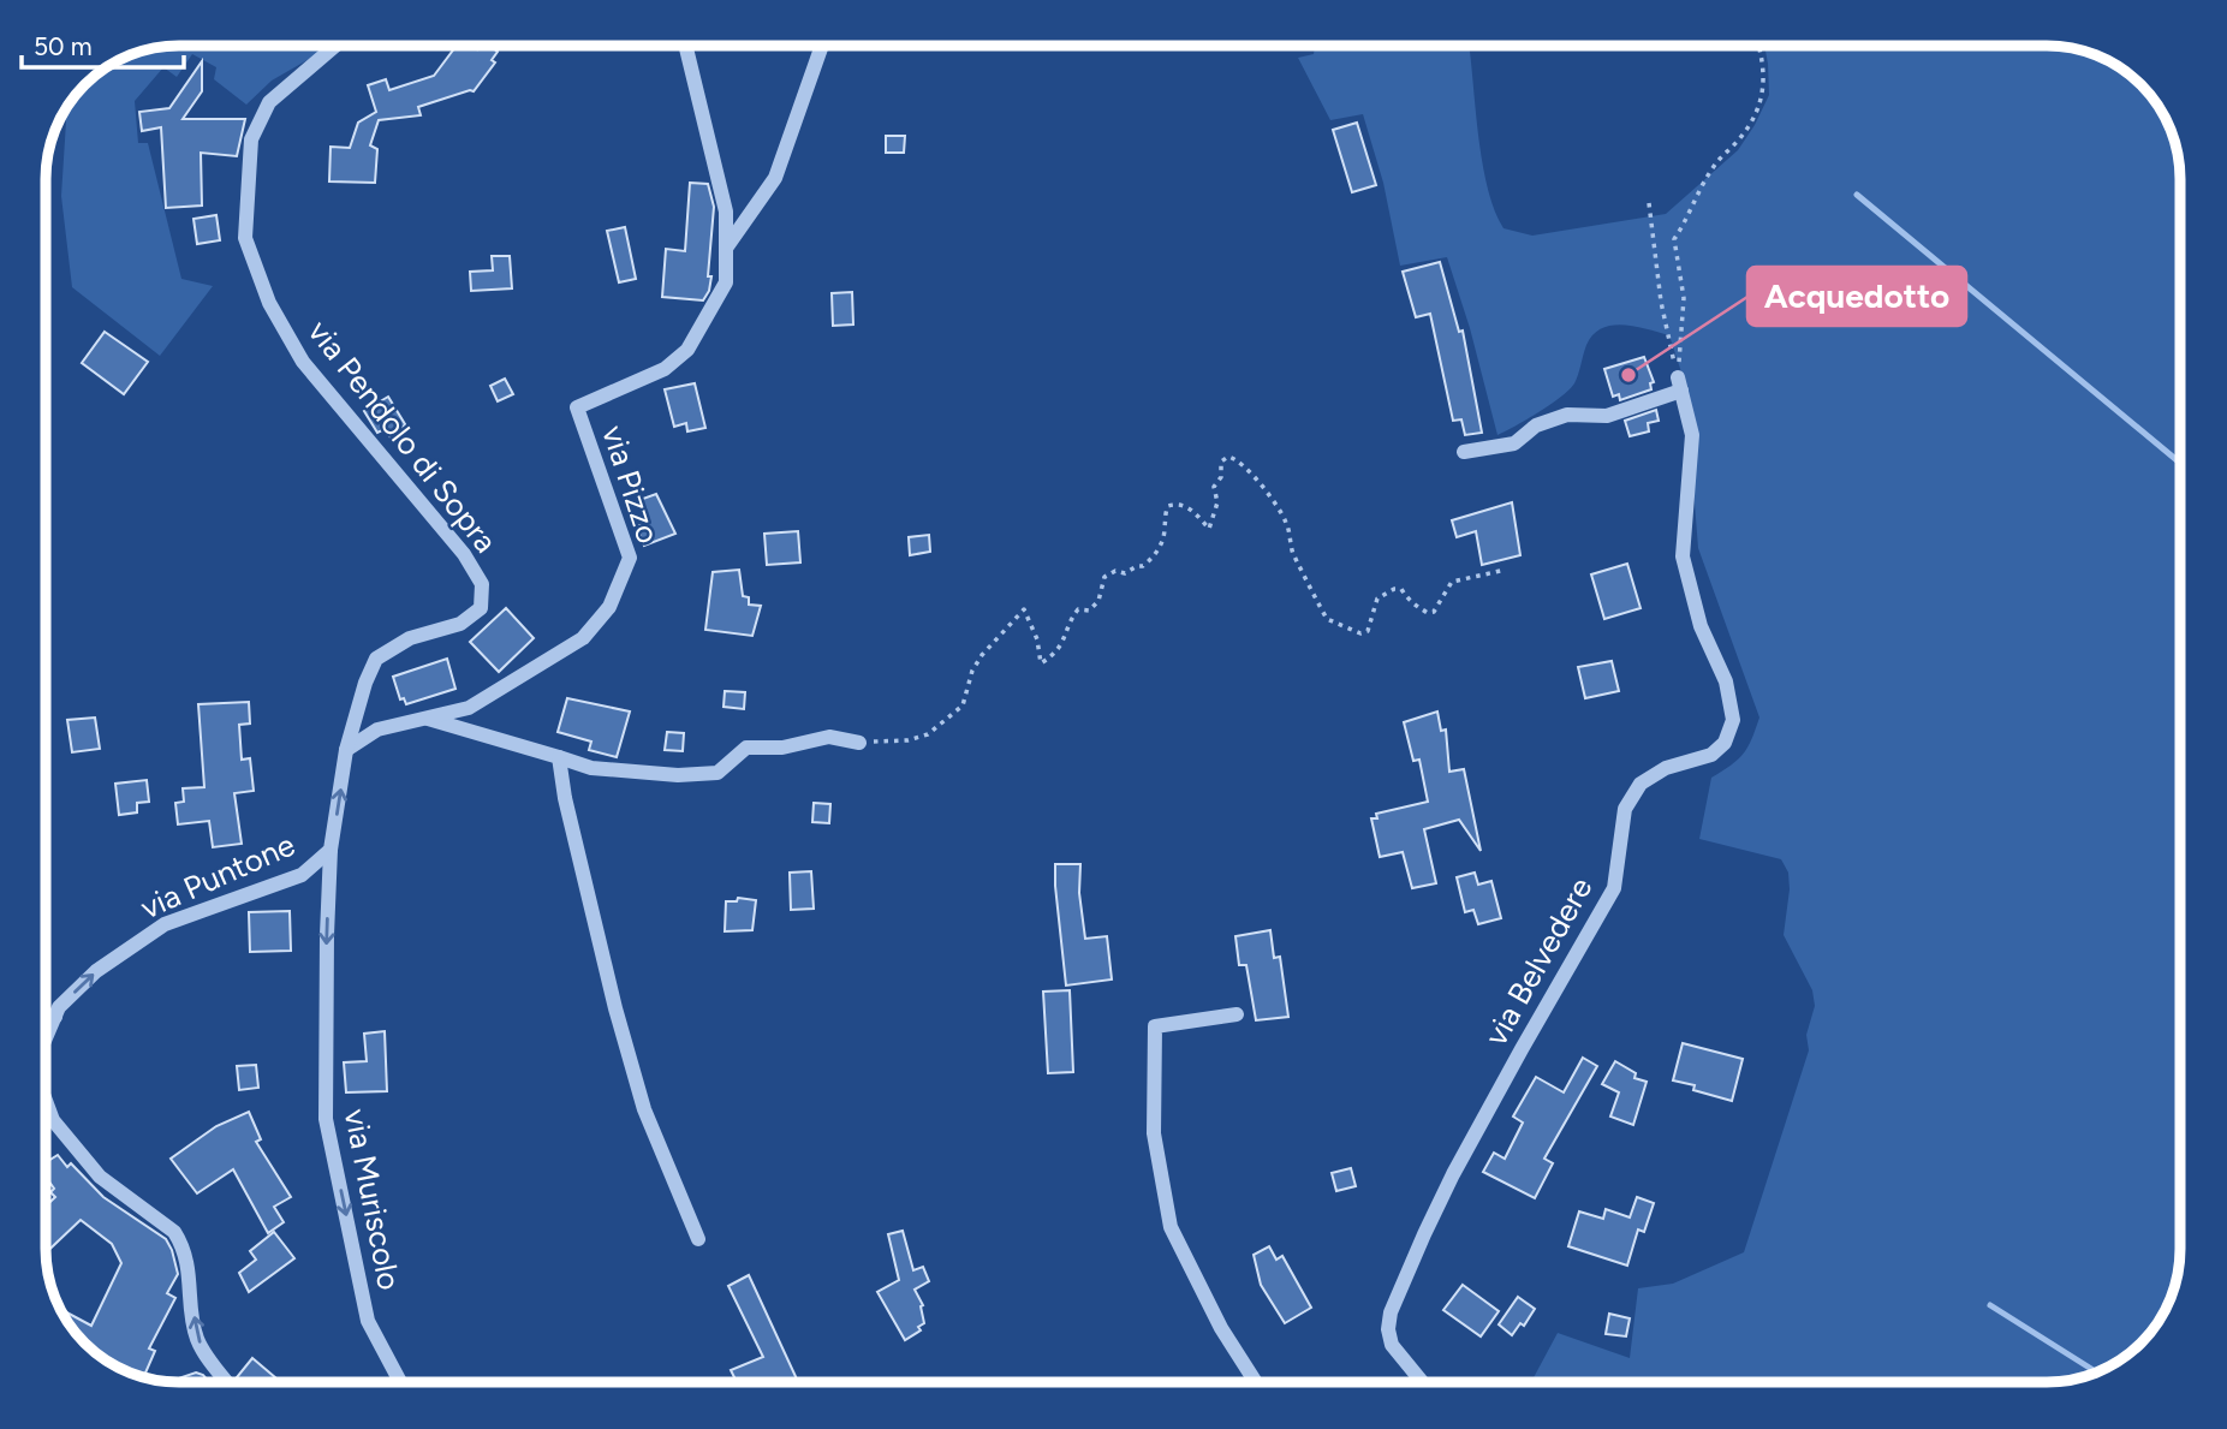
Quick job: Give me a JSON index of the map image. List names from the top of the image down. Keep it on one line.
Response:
{"streets":{"street":["via Pendolo di Sopra","via Pizzo","via Puntone","via Belvedere","via Muriscolo"]},"crossings":[["via Pendolo di Sopra","via Pizzo"],["via Pendolo di Sopra","via Puntone"],["via Pizzo","via Puntone"],["via Puntone","via Muriscolo"]],"one_way":["via Muriscolo"],"places":["Acquedotto"],"scale_bar":"50 m"}
